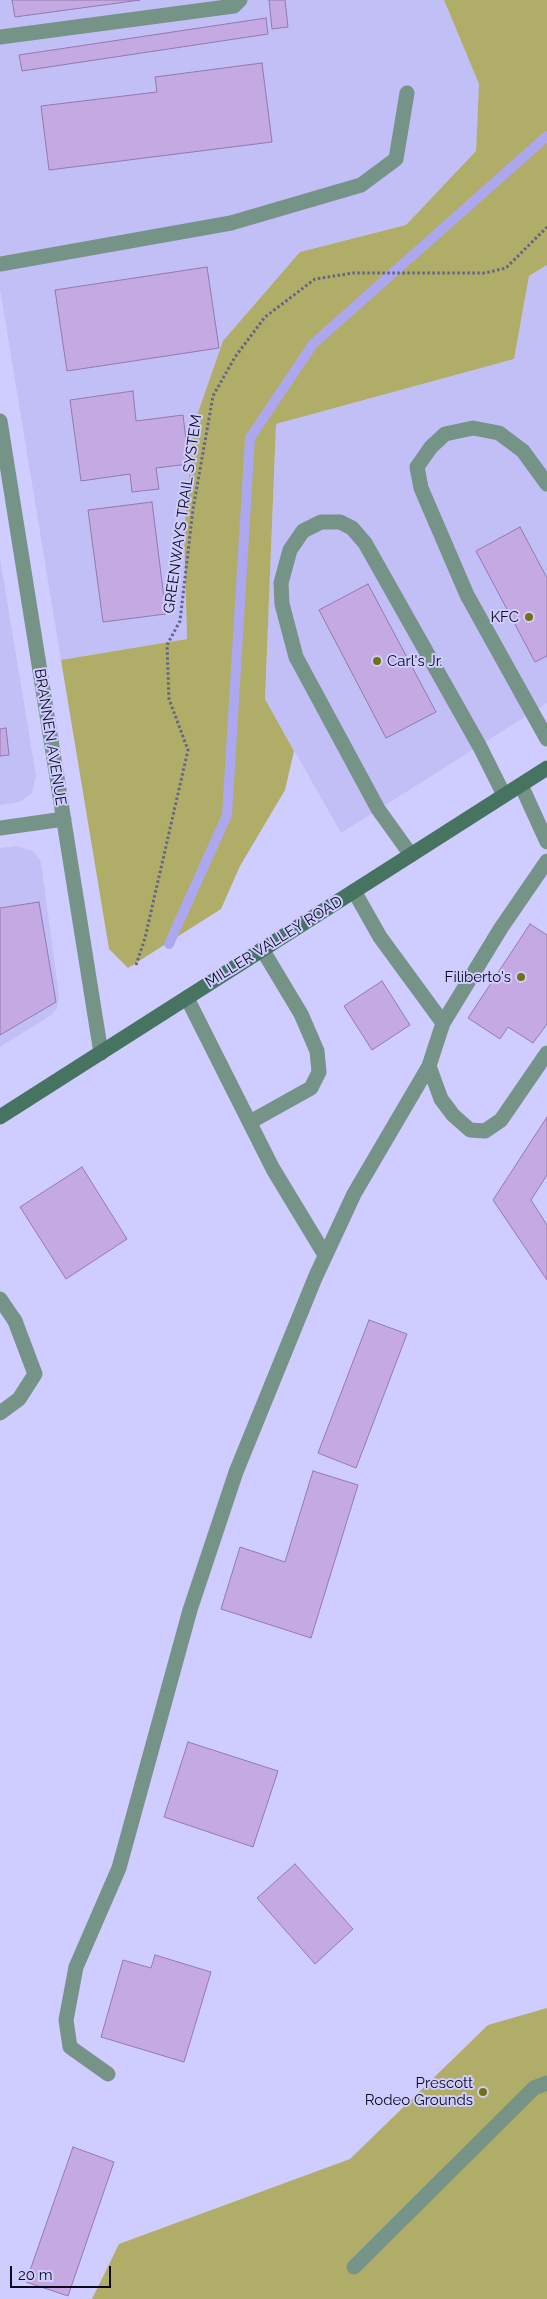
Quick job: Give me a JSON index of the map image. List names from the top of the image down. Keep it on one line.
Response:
{"streets":{"main road":["MILLER VALLEY ROAD"],"street":["BRANNEN AVENUE"],"path":["GREENWAYS TRAIL SYSTEM"]},"crossings":[["BRANNEN AVENUE","MILLER VALLEY ROAD"]],"places":["KFC","Carl's Jr.","Filiberto's","Prescott Rodeo Grounds"],"scale_bar":"20 m"}
